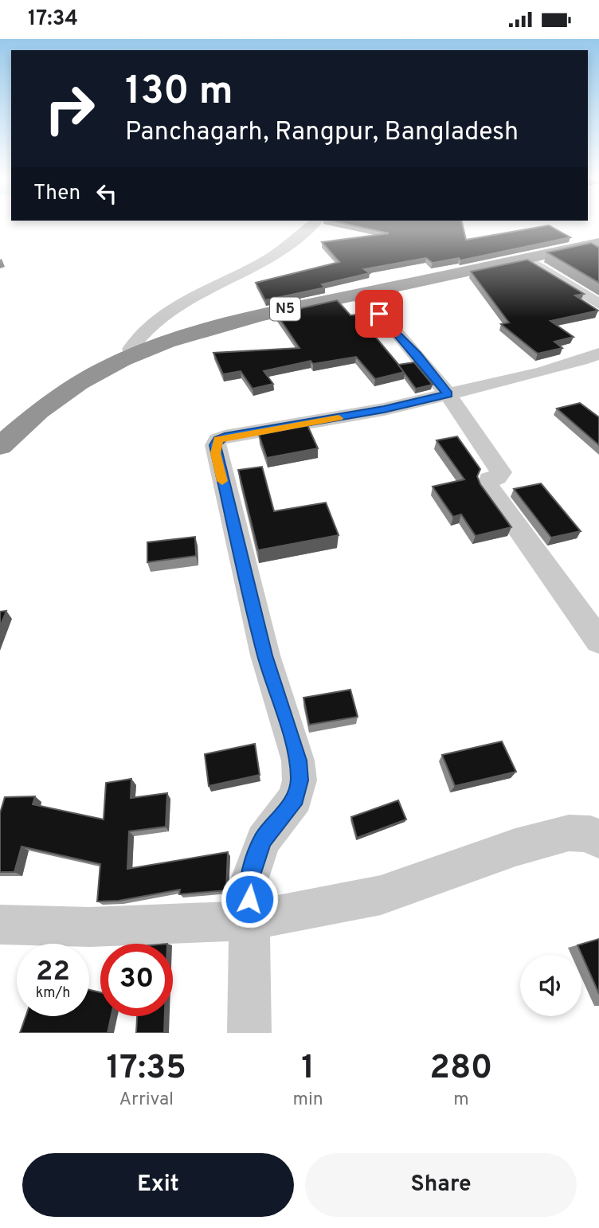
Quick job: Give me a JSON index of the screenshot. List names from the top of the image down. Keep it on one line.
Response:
{"streets":{"highway":["N5"]},"page":{"status":"17:34","turn":["130 m","Panchagarh, Rangpur, Bangladesh"],"then":"Then","speed":"22 km/h","limit":"30","eta":["17:35","Arrival","1","min","280","m"],"buttons":["Exit","Share"]}}
